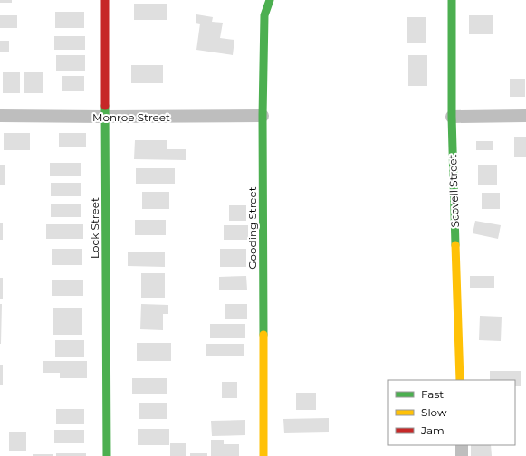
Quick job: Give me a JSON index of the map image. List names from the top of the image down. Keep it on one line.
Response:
{"streets":{"street":["Monroe Street","Scovell Street","Lock Street","Gooding Street"]},"crossings":[["Monroe Street","Lock Street"],["Monroe Street","Gooding Street"]],"legend":["Fast","Slow","Jam"]}
